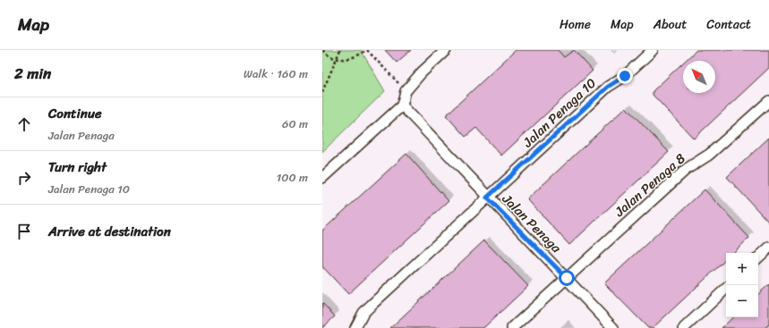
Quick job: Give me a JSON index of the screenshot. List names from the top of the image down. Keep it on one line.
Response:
{"streets":{"street":["Jalan Penaga 10","Jalan Penaga 8","Jalan Penaga"]},"crossings":[["Jalan Penaga 10","Jalan Penaga"],["Jalan Penaga 8","Jalan Penaga"]],"north":"top left","page":{"header":"Map","nav":["Home","Map","About","Contact"],"heading":["2 min","Walk · 160 m"],"list":[["Continue","Jalan Penaga","60 m"],["Turn right","Jalan Penaga 10","100 m"],"Arrive at destination"],"map_buttons":["+","−"]}}
